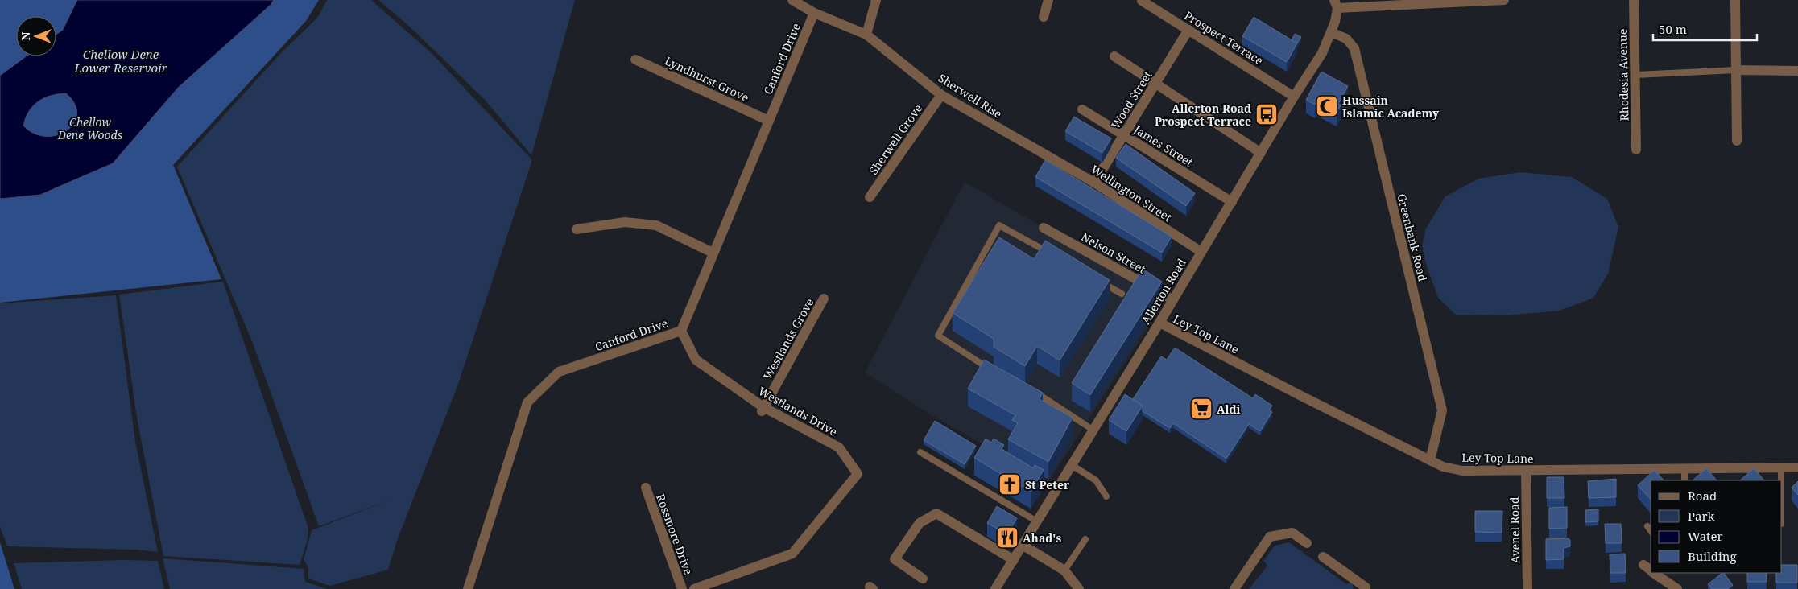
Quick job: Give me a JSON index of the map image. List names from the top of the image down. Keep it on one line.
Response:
{"streets":{"street":["Prospect Terrace","Canford Drive","Rhodesia Avenue","Lyndhurst Grove","Sherwell Rise","Wood Street","Sherwell Grove","James Street","Wellington Street","Greenbank Road","Nelson Street","Allerton Road","Ley Top Lane","Westlands Grove","Westlands Drive","Avenel Road","Rossmore Drive"]},"crossings":[["Prospect Terrace","Wood Street"],["Prospect Terrace","Allerton Road"],["Canford Drive","Lyndhurst Grove"],["Canford Drive","Sherwell Rise"],["Canford Drive","Westlands Drive"],["Sherwell Rise","Sherwell Grove"],["Sherwell Rise","Wellington Street"],["Wood Street","James Street"],["Wood Street","Wellington Street"],["James Street","Allerton Road"],["Wellington Street","Allerton Road"],["Greenbank Road","Allerton Road"],["Greenbank Road","Ley Top Lane"],["Nelson Street","Allerton Road"],["Allerton Road","Ley Top Lane"],["Ley Top Lane","Avenel Road"],["Westlands Grove","Westlands Drive"]],"water":["Chellow Dene Lower Reservoir"],"parks":["Chellow Dene Woods"],"places":{"mosque":["Hussain Islamic Academy"],"bus stop":["Allerton Road Prospect Terrace"],"supermarket":["Aldi"],"church":["St Peter"],"restaurant":["Ahad's"]},"legend":["Road","Park","Water","Building"],"scale_bar":"50 m","north":"left"}
